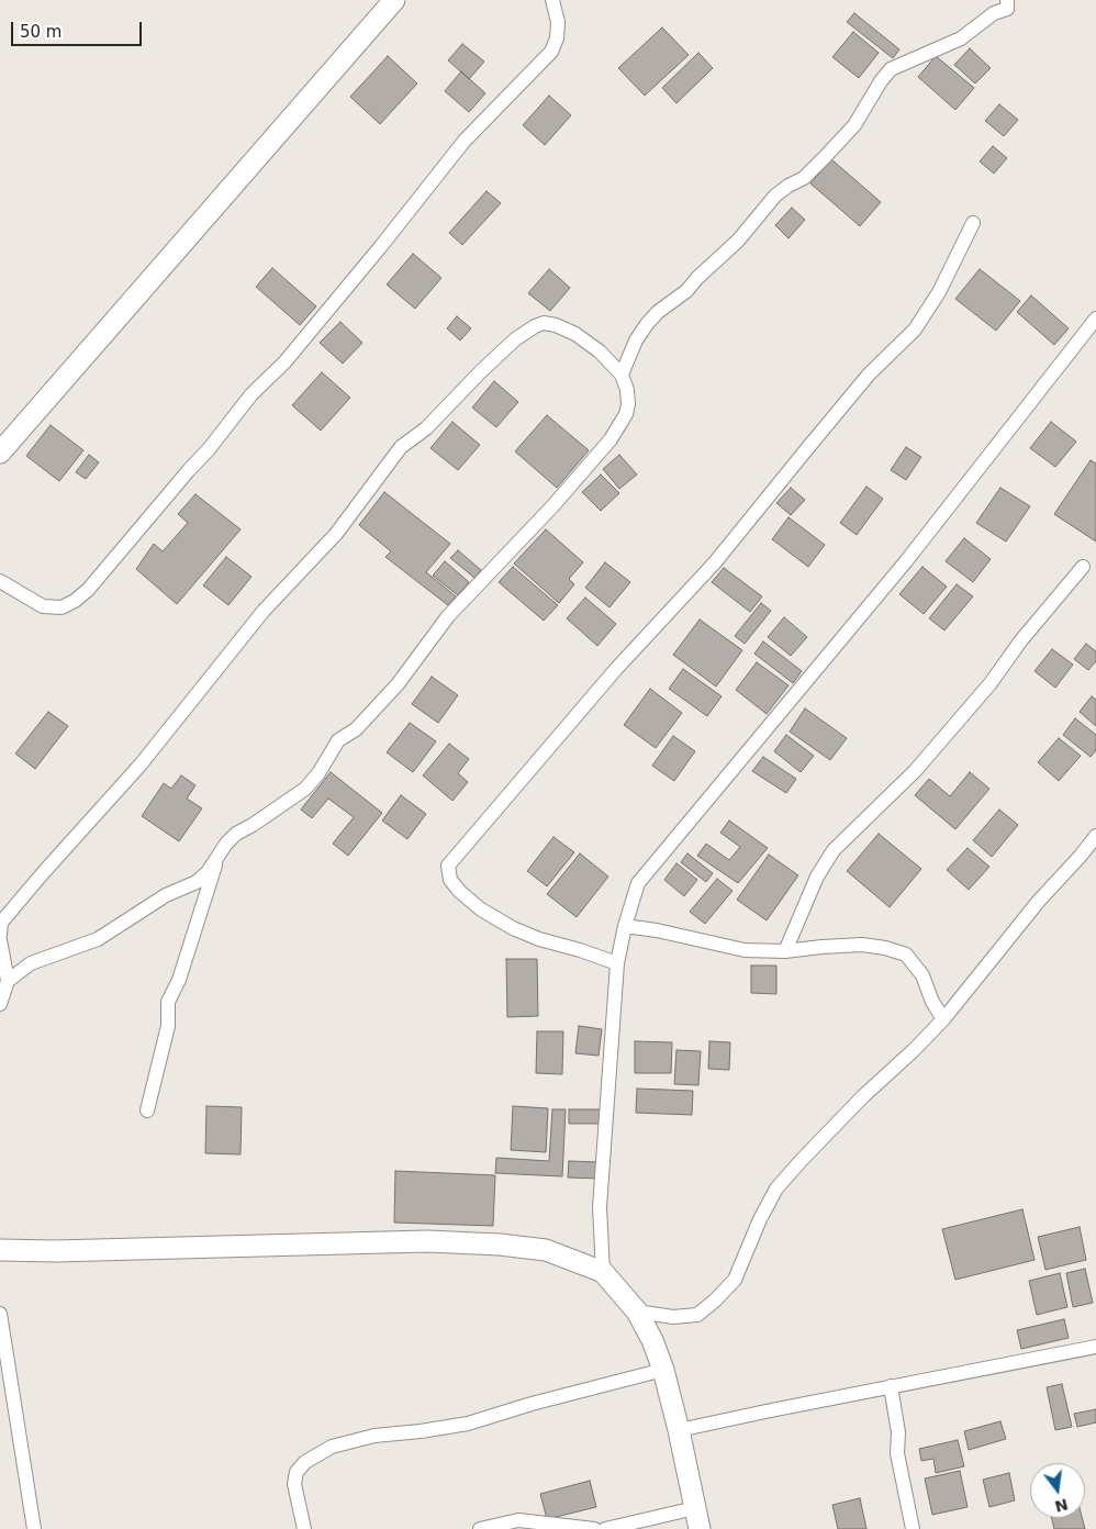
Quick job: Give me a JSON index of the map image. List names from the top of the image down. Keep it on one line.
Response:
{"scale_bar":"50 m","north":"bottom"}
